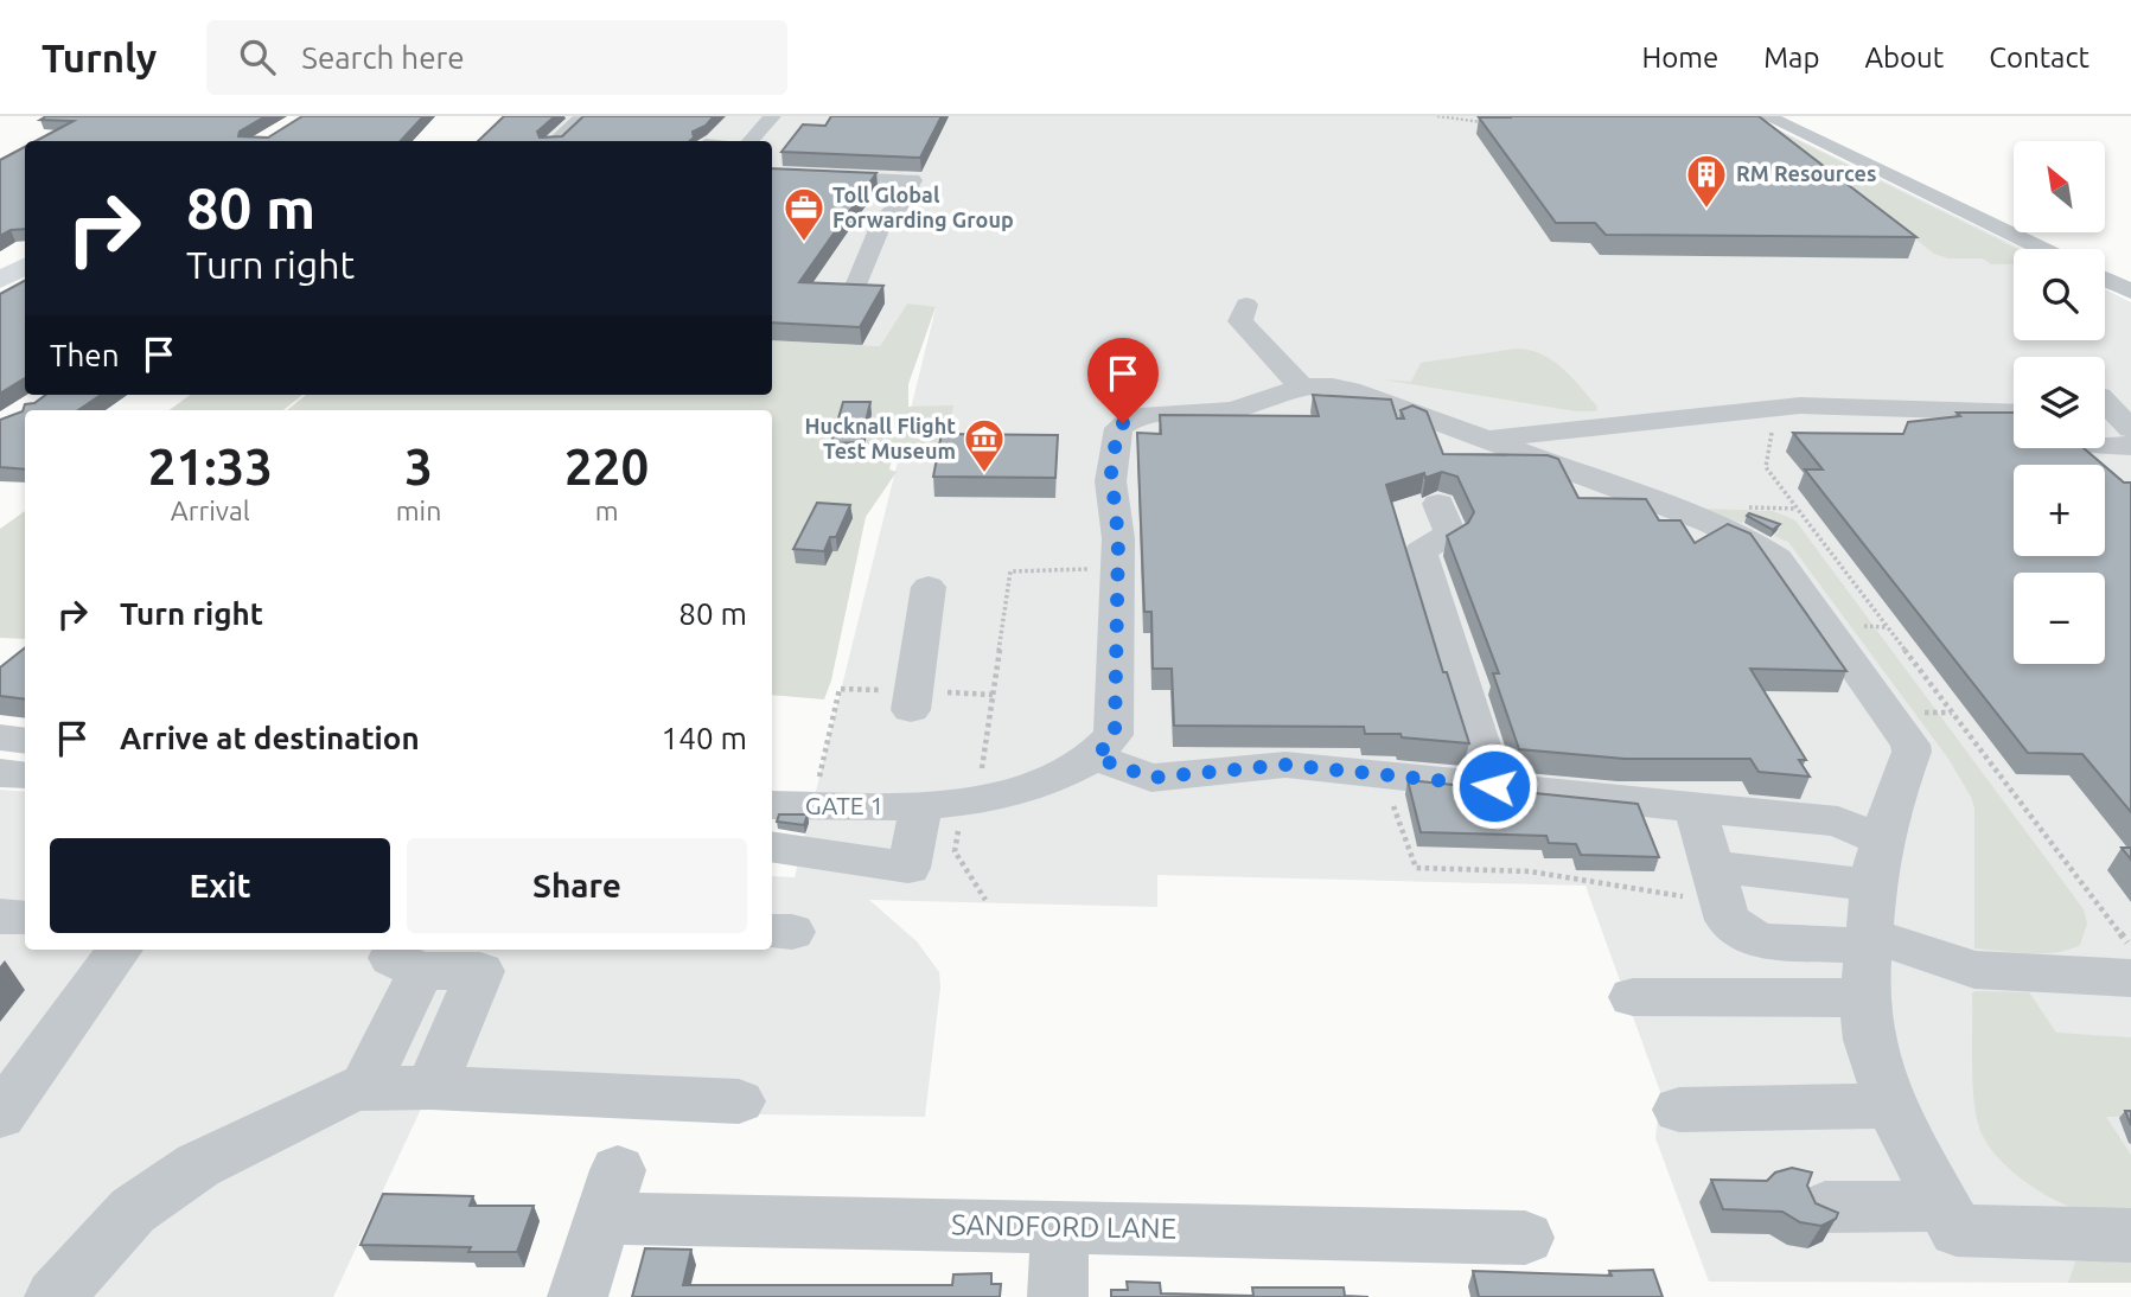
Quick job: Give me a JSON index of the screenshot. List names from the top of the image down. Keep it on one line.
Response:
{"streets":{"street":["GATE 1","SANDFORD LANE"]},"places":{"building":["RM Resources"],"office":["Toll Global Forwarding Group"],"museum":["Hucknall Flight Test Museum"]},"north":"top left","page":{"header":"Turnly","search":"Search here","nav":["Home","Map","About","Contact"],"map_buttons":["+","−"],"turn":["80 m","Turn right"],"then":"Then","eta":["21:33","Arrival","3","min","220","m"],"list":[{"name":"Turn right","value":"80 m"},{"name":"Arrive at destination","value":"140 m"}],"buttons":["Exit","Share"]}}
